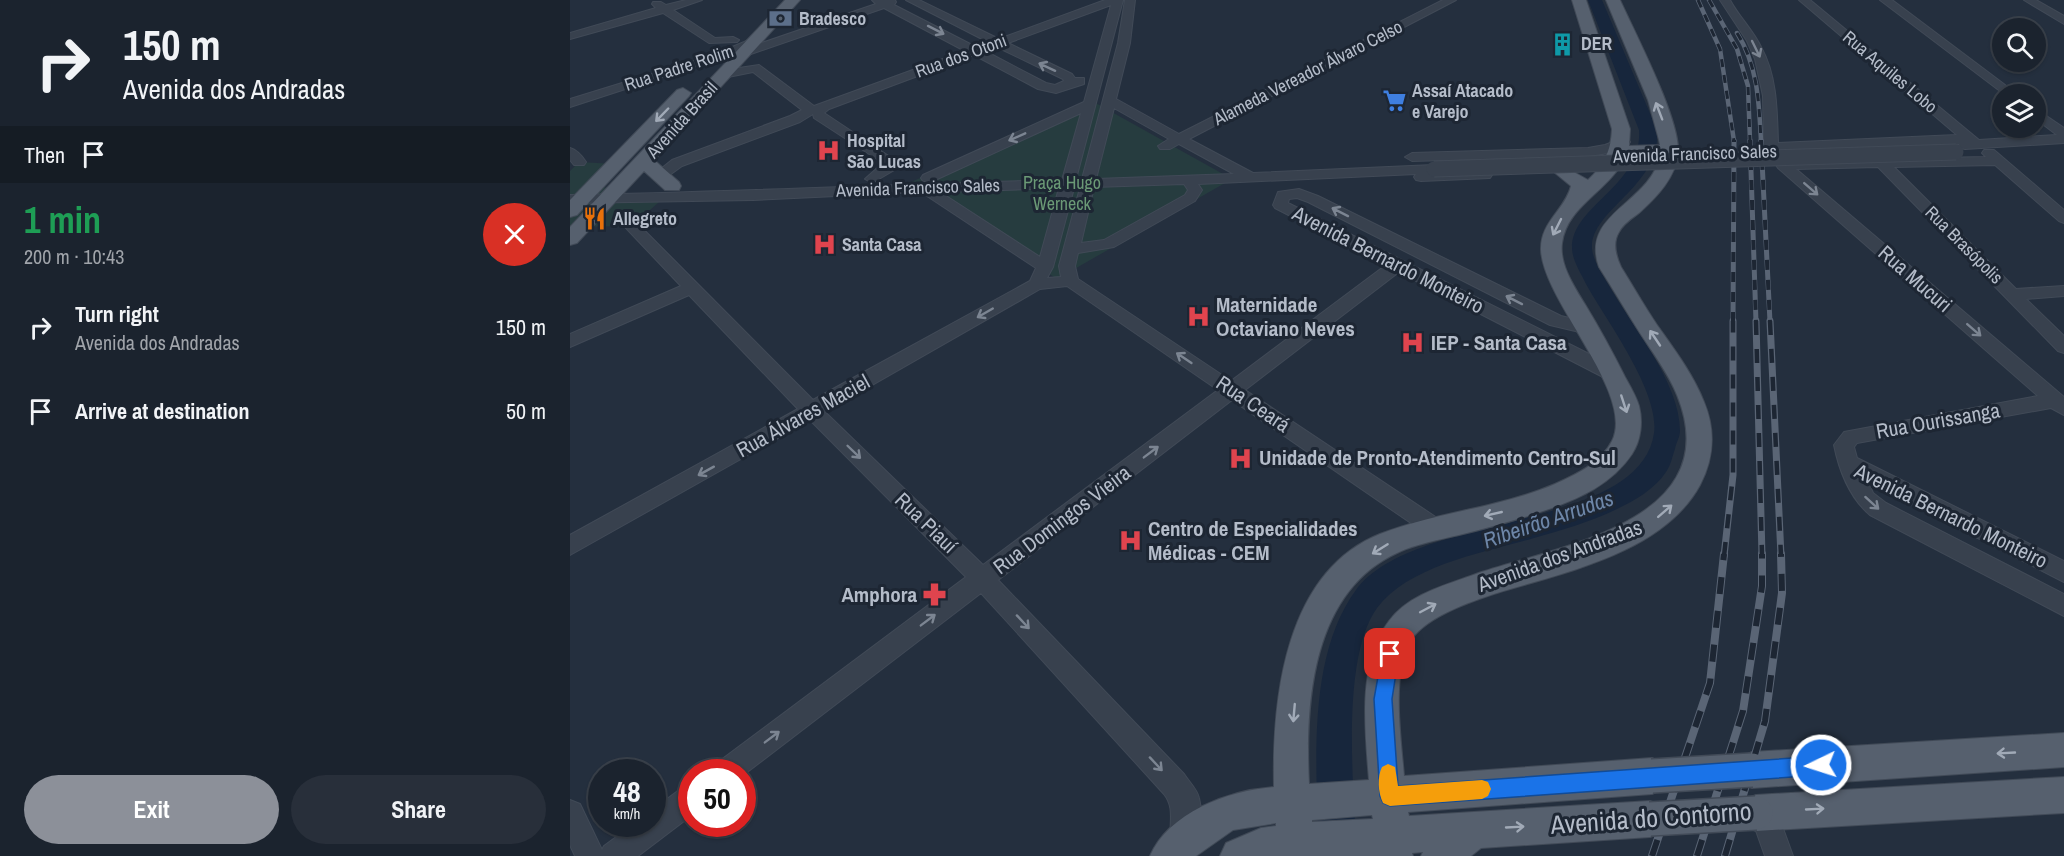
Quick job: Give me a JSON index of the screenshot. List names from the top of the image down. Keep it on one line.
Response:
{"streets":{"main road":["Avenida Brasil","Avenida dos Andradas","Avenida do Contorno"],"street":["Rua dos Otoni","Rua Padre Rolim","Rua Aquiles Lobo","Alameda Vereador Álvaro Celso","Avenida Francisco Sales","Rua Brasópolis","Avenida Bernardo Monteiro","Rua Mucuri","Rua Ceará","Rua Álvares Maciel","Rua Ourissanga","Rua Domingos Vieira","Rua Piauí"]},"crossings":[["Rua dos Otoni","Avenida Francisco Sales"],["Rua Padre Rolim","Avenida Brasil"],["Rua Aquiles Lobo","Avenida Francisco Sales"],["Avenida Brasil","Avenida Francisco Sales"],["Avenida Francisco Sales","Rua Brasópolis"],["Avenida Francisco Sales","Rua Mucuri"],["Avenida Bernardo Monteiro","Rua Ourissanga"],["Avenida Bernardo Monteiro","Rua Domingos Vieira"],["Rua Mucuri","Rua Ourissanga"],["Rua Ceará","Rua Domingos Vieira"],["Rua Álvares Maciel","Rua Piauí"],["Rua Domingos Vieira","Rua Piauí"],["Rua Piauí","Avenida do Contorno"],["Avenida dos Andradas","Avenida do Contorno"]],"one_way":["Rua Mucuri","Rua Álvares Maciel","Rua Domingos Vieira","Rua Piauí","Avenida dos Andradas"],"water":["Ribeirão Arrudas"],"parks":["Praça Hugo Werneck"],"places":{"bank":["Bradesco"],"building":["DER"],"supermarket":["Assaí Atacado e Varejo"],"hospital":["Hospital São Lucas","Santa Casa","Maternidade Octaviano Neves","IEP - Santa Casa","Unidade de Pronto-Atendimento Centro-Sul","Centro de Especialidades Médicas - CEM"],"restaurant":["Allegreto"],"pharmacy":["Amphora"]},"page":{"turn":["150 m","Avenida dos Andradas"],"then":"Then","heading":["1 min","200 m · 10:43"],"list":[{"name":"Turn right","note":"Avenida dos Andradas","value":"150 m"},{"name":"Arrive at destination","value":"50 m"}],"speed":"48 km/h","limit":"50","buttons":["Exit","Share"]}}
